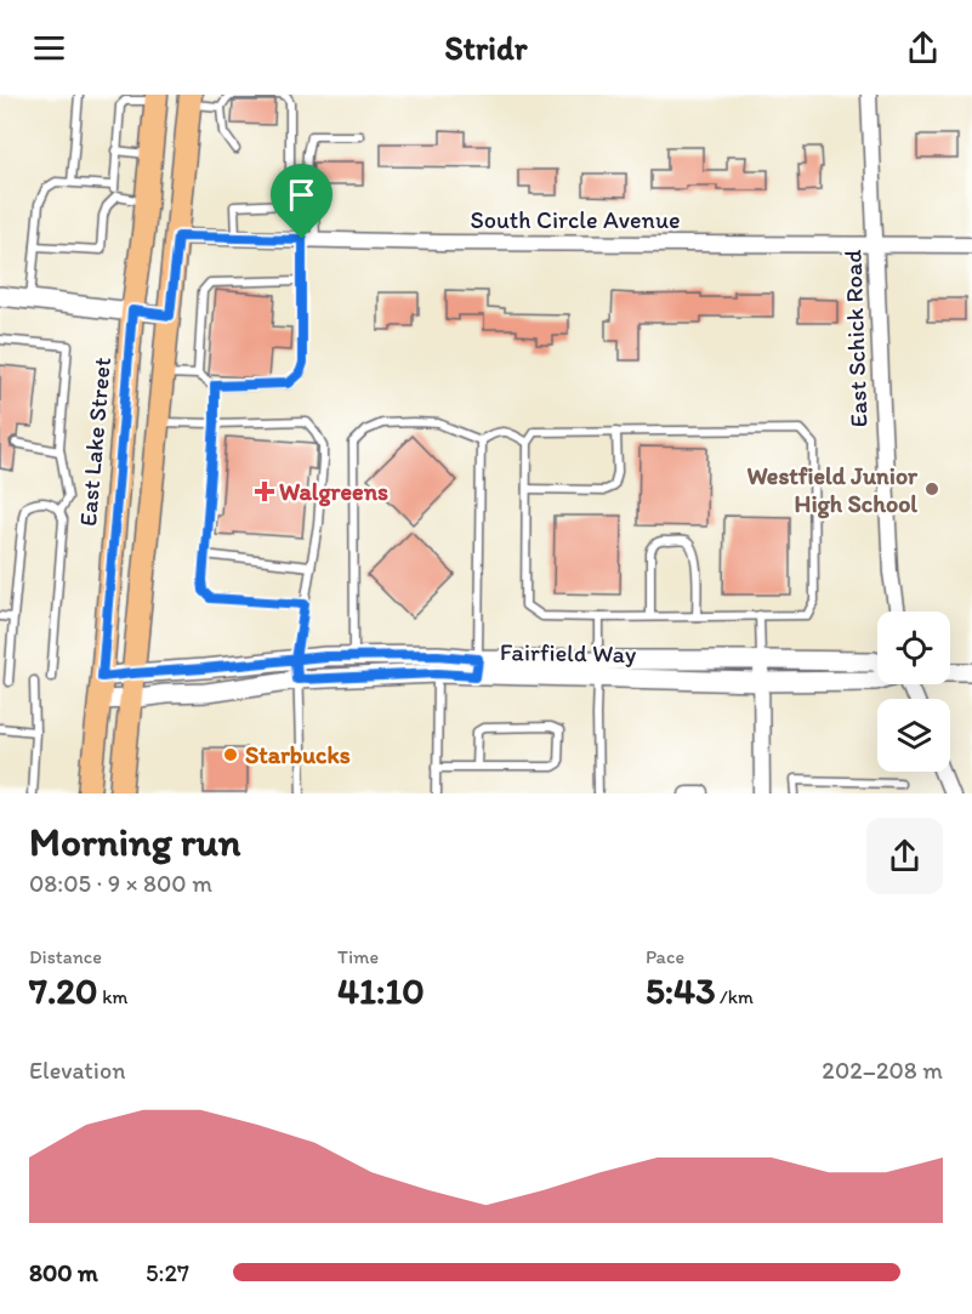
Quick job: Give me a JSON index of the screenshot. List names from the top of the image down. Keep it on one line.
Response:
{"streets":{"main road":["East Lake Street"],"street":["South Circle Avenue","East Schick Road","Fairfield Way"]},"crossings":[["South Circle Avenue","East Schick Road"],["East Lake Street","Fairfield Way"]],"places":{"other":["Westfield Junior High School","Starbucks"],"health":["Walgreens"]},"page":{"header":"Stridr","heading":["Morning run","08:05 · 9 × 800 m"],"stats":[["Distance","7.20 km"],["Time","41:10"],["Pace","5:43 /km"]],"chart":["Elevation","202–208 m"],"list":[{"name":"800 m","note":"5:27"}]}}
